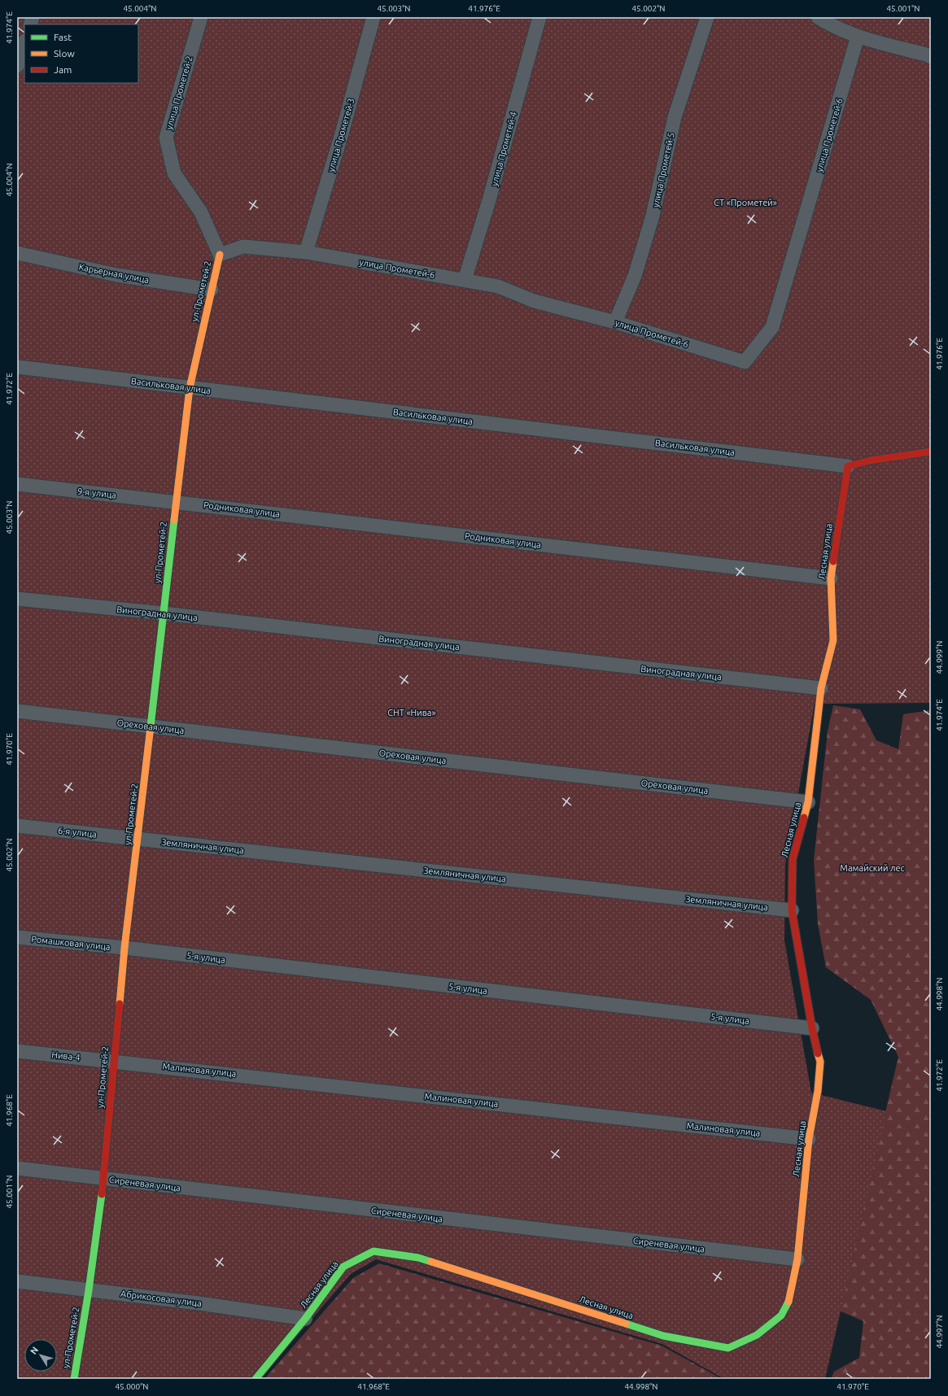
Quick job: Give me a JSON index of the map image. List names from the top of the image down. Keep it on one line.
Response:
{"streets":{"street":["улица Прометей-2","улица Прометей-3","улица Прометей-6","улица Прометей-4","улица Прометей-5","Карьерная улица","ул-Прометей-2","Васильковая улица","9-я улица","Родниковая улица","Лесная улица","Виноградная улица","Ореховая улица","6-я улица","Земляничная улица","Ромашковая улица","5-я улица","Нива-4","Малиновая улица","Сиреневая улица","Абрикосовая улица"]},"crossings":[["улица Прометей-2","улица Прометей-6"],["улица Прометей-2","ул-Прометей-2"],["улица Прометей-3","улица Прометей-6"],["улица Прометей-6","улица Прометей-4"],["улица Прометей-6","улица Прометей-5"],["улица Прометей-6","ул-Прометей-2"],["Карьерная улица","ул-Прометей-2"],["ул-Прометей-2","Васильковая улица"],["ул-Прометей-2","9-я улица"],["ул-Прометей-2","Родниковая улица"],["ул-Прометей-2","Виноградная улица"],["ул-Прометей-2","Ореховая улица"],["ул-Прометей-2","6-я улица"],["ул-Прометей-2","Земляничная улица"],["ул-Прометей-2","Ромашковая улица"],["ул-Прометей-2","5-я улица"],["ул-Прометей-2","Нива-4"],["ул-Прометей-2","Малиновая улица"],["ул-Прометей-2","Сиреневая улица"],["ул-Прометей-2","Абрикосовая улица"],["Васильковая улица","Лесная улица"],["9-я улица","Родниковая улица"],["Родниковая улица","Лесная улица"],["Лесная улица","Виноградная улица"],["Лесная улица","Ореховая улица"],["Лесная улица","Земляничная улица"],["Лесная улица","5-я улица"],["Лесная улица","Малиновая улица"],["Лесная улица","Сиреневая улица"],["Лесная улица","Абрикосовая улица"],["6-я улица","Земляничная улица"],["Ромашковая улица","5-я улица"],["Нива-4","Малиновая улица"]],"parks":["СТ «Прометей»","СНТ «Нива»","Мамайский лес"],"legend":["Fast","Slow","Jam"],"north":"top left","coordinates":["45.004°N","45.003°N","41.976°E","45.002°N","45.001°N","41.974°E","41.972°E","44.999°N","41.970°E","44.998°N","41.968°E","44.997°N","45.000°N"]}
